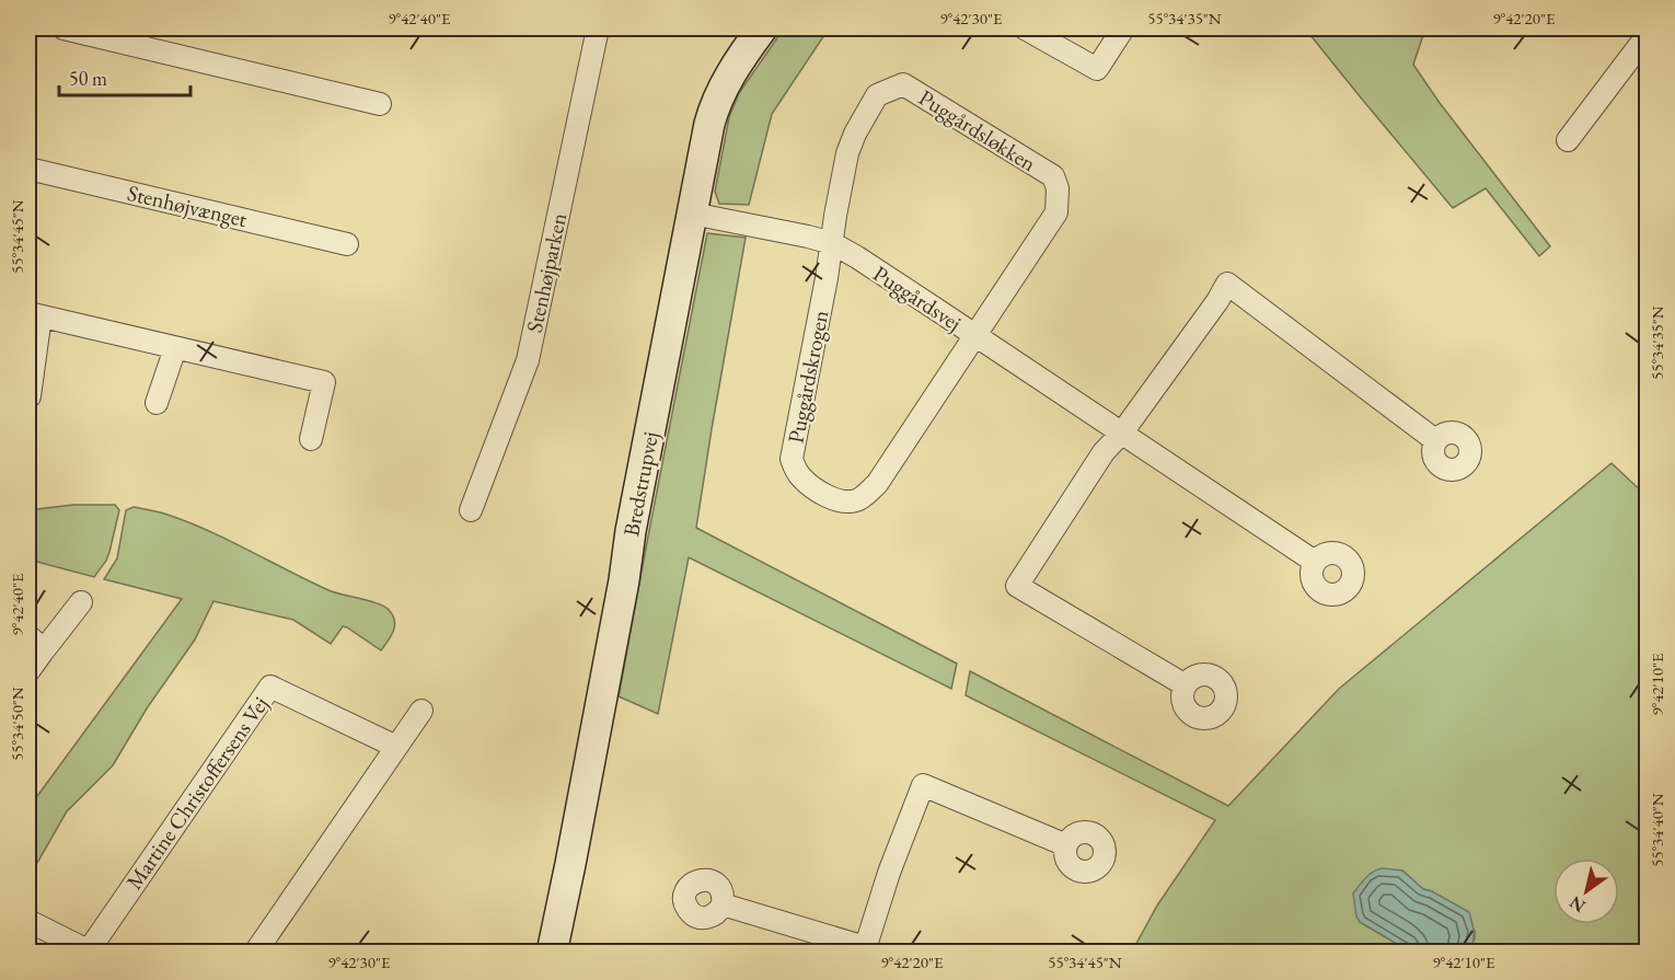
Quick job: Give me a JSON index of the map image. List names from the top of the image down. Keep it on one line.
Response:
{"streets":{"street":["Puggårdsløkken","Stenhøjvænget","Stenhøjparken","Puggårdsvej","Puggårdskrogen","Bredstrupvej","Martine Christoffersens Vej"]},"crossings":[["Puggårdsløkken","Puggårdsvej"],["Puggårdsløkken","Puggårdskrogen"],["Puggårdsvej","Puggårdskrogen"],["Puggårdsvej","Bredstrupvej"]],"scale_bar":"50 m","north":"bottom left","coordinates":["9°42'40\"E","9°42'30\"E","55°34'35\"N","9°42'20\"E","55°34'45\"N","9°42'10\"E","55°34'50\"N","55°34'40\"N"]}
